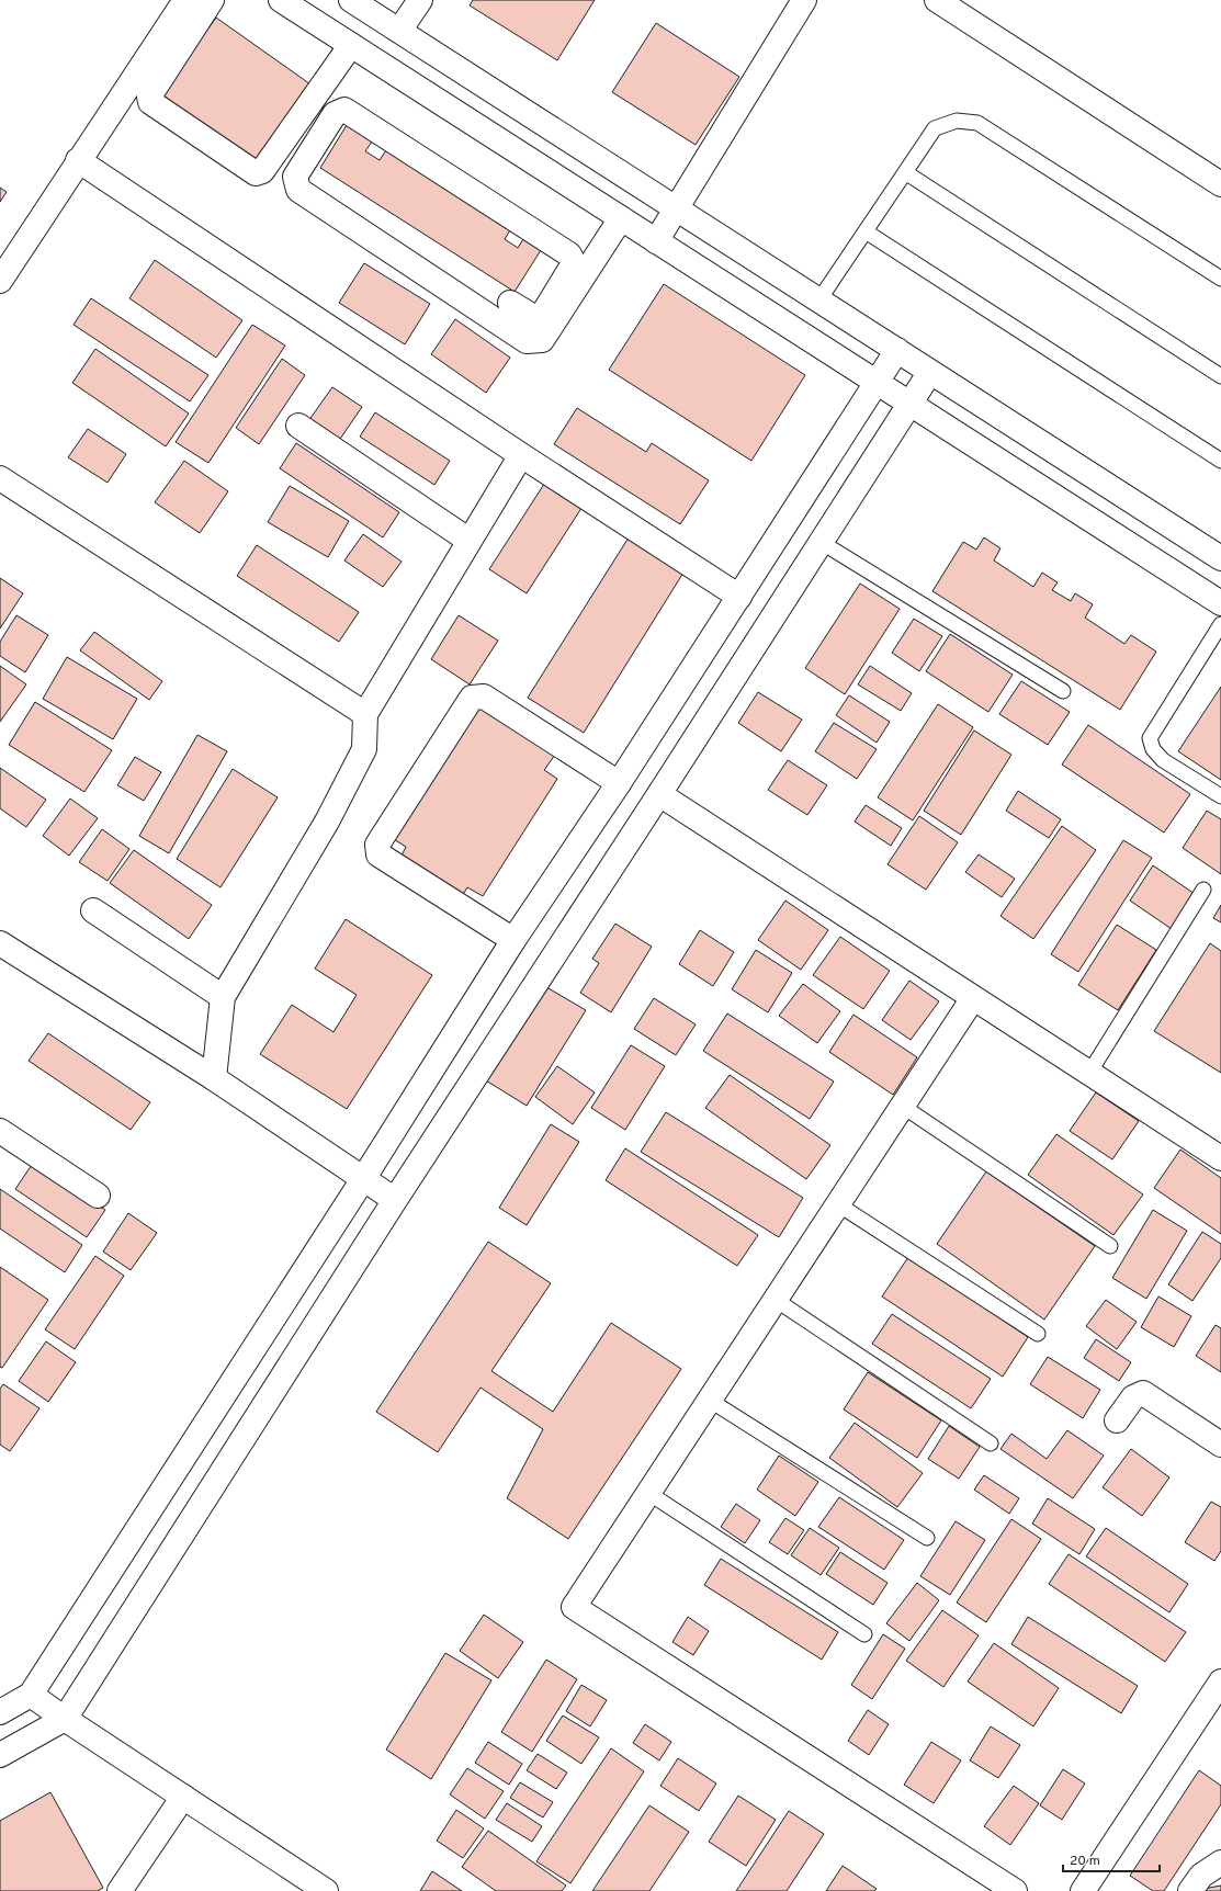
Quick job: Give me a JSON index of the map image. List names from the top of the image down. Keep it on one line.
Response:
{"scale_bar":"20 m"}
